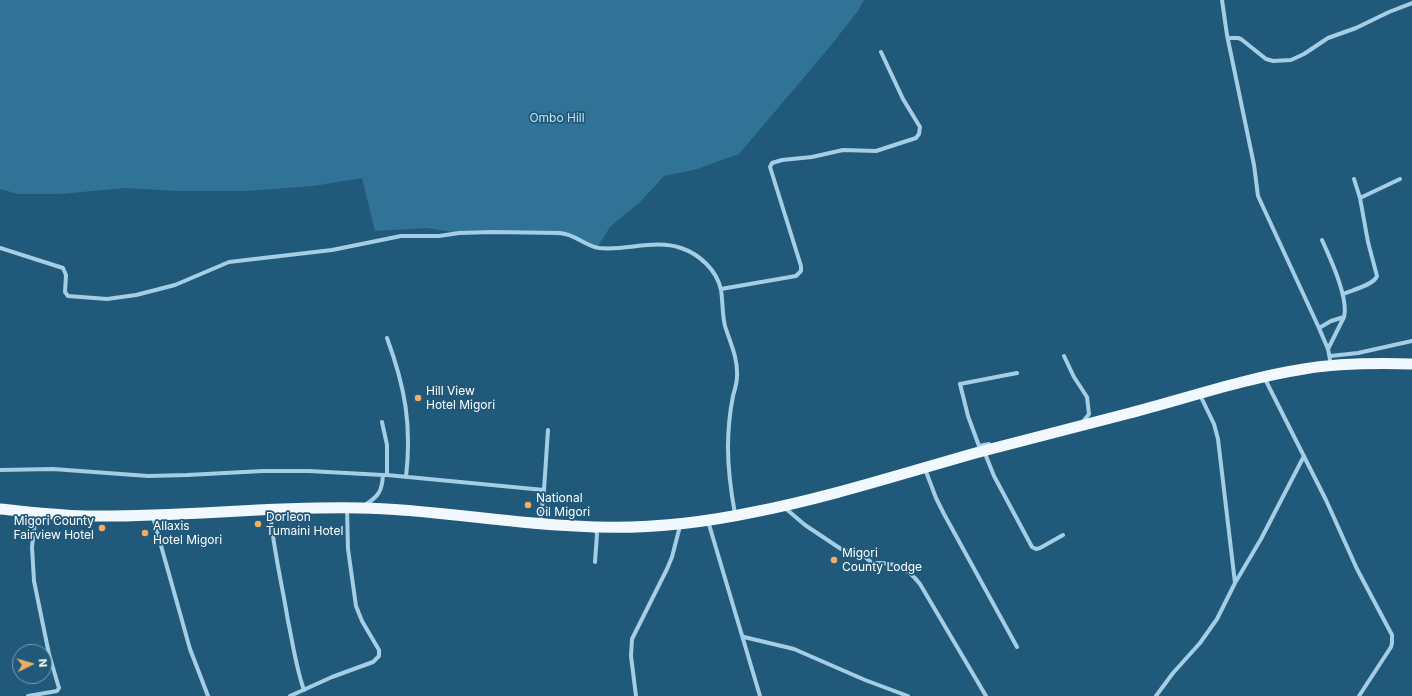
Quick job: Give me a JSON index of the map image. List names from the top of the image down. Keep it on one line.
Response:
{"parks":["Ombo Hill"],"places":["Hill View Hotel Migori","National Oil Migori","Dorleon Tumaini Hotel","Migori County Fairview Hotel","Allaxis Hotel Migori","Migori County Lodge"],"north":"right"}
